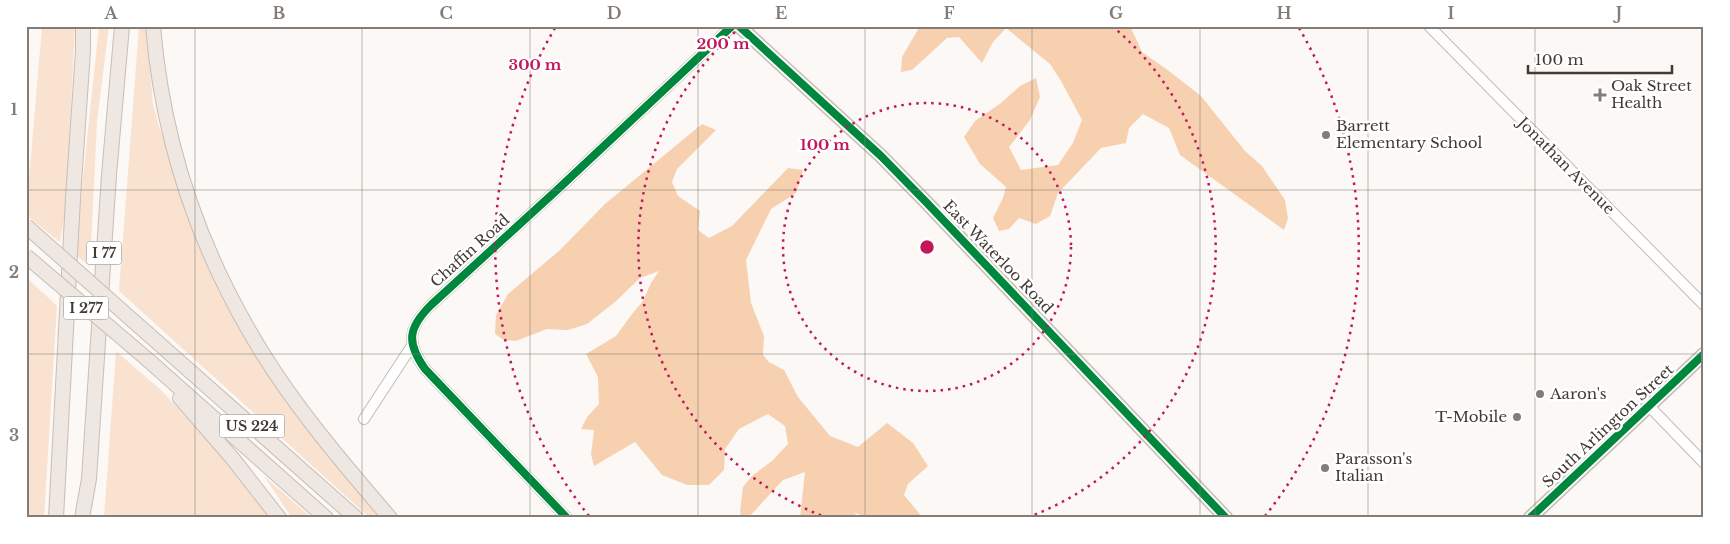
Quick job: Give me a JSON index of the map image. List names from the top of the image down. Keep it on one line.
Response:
{"streets":{"highway":["I 77","I 277","US 224"],"main road":["East Waterloo Road","South Arlington Street"],"street":["Jonathan Avenue","Chaffin Road"]},"crossings":[["I 277","US 224"]],"places":{"health":["Oak Street Health"],"other":["Barrett Elementary School","Aaron's","T-Mobile","Parasson's Italian"]},"scale_bar":"100 m","grid":{"columns":["A","B","C","D","E","F","G","H","I","J"],"rows":["1","2","3"]},"rings":["200 m","300 m","100 m"]}
